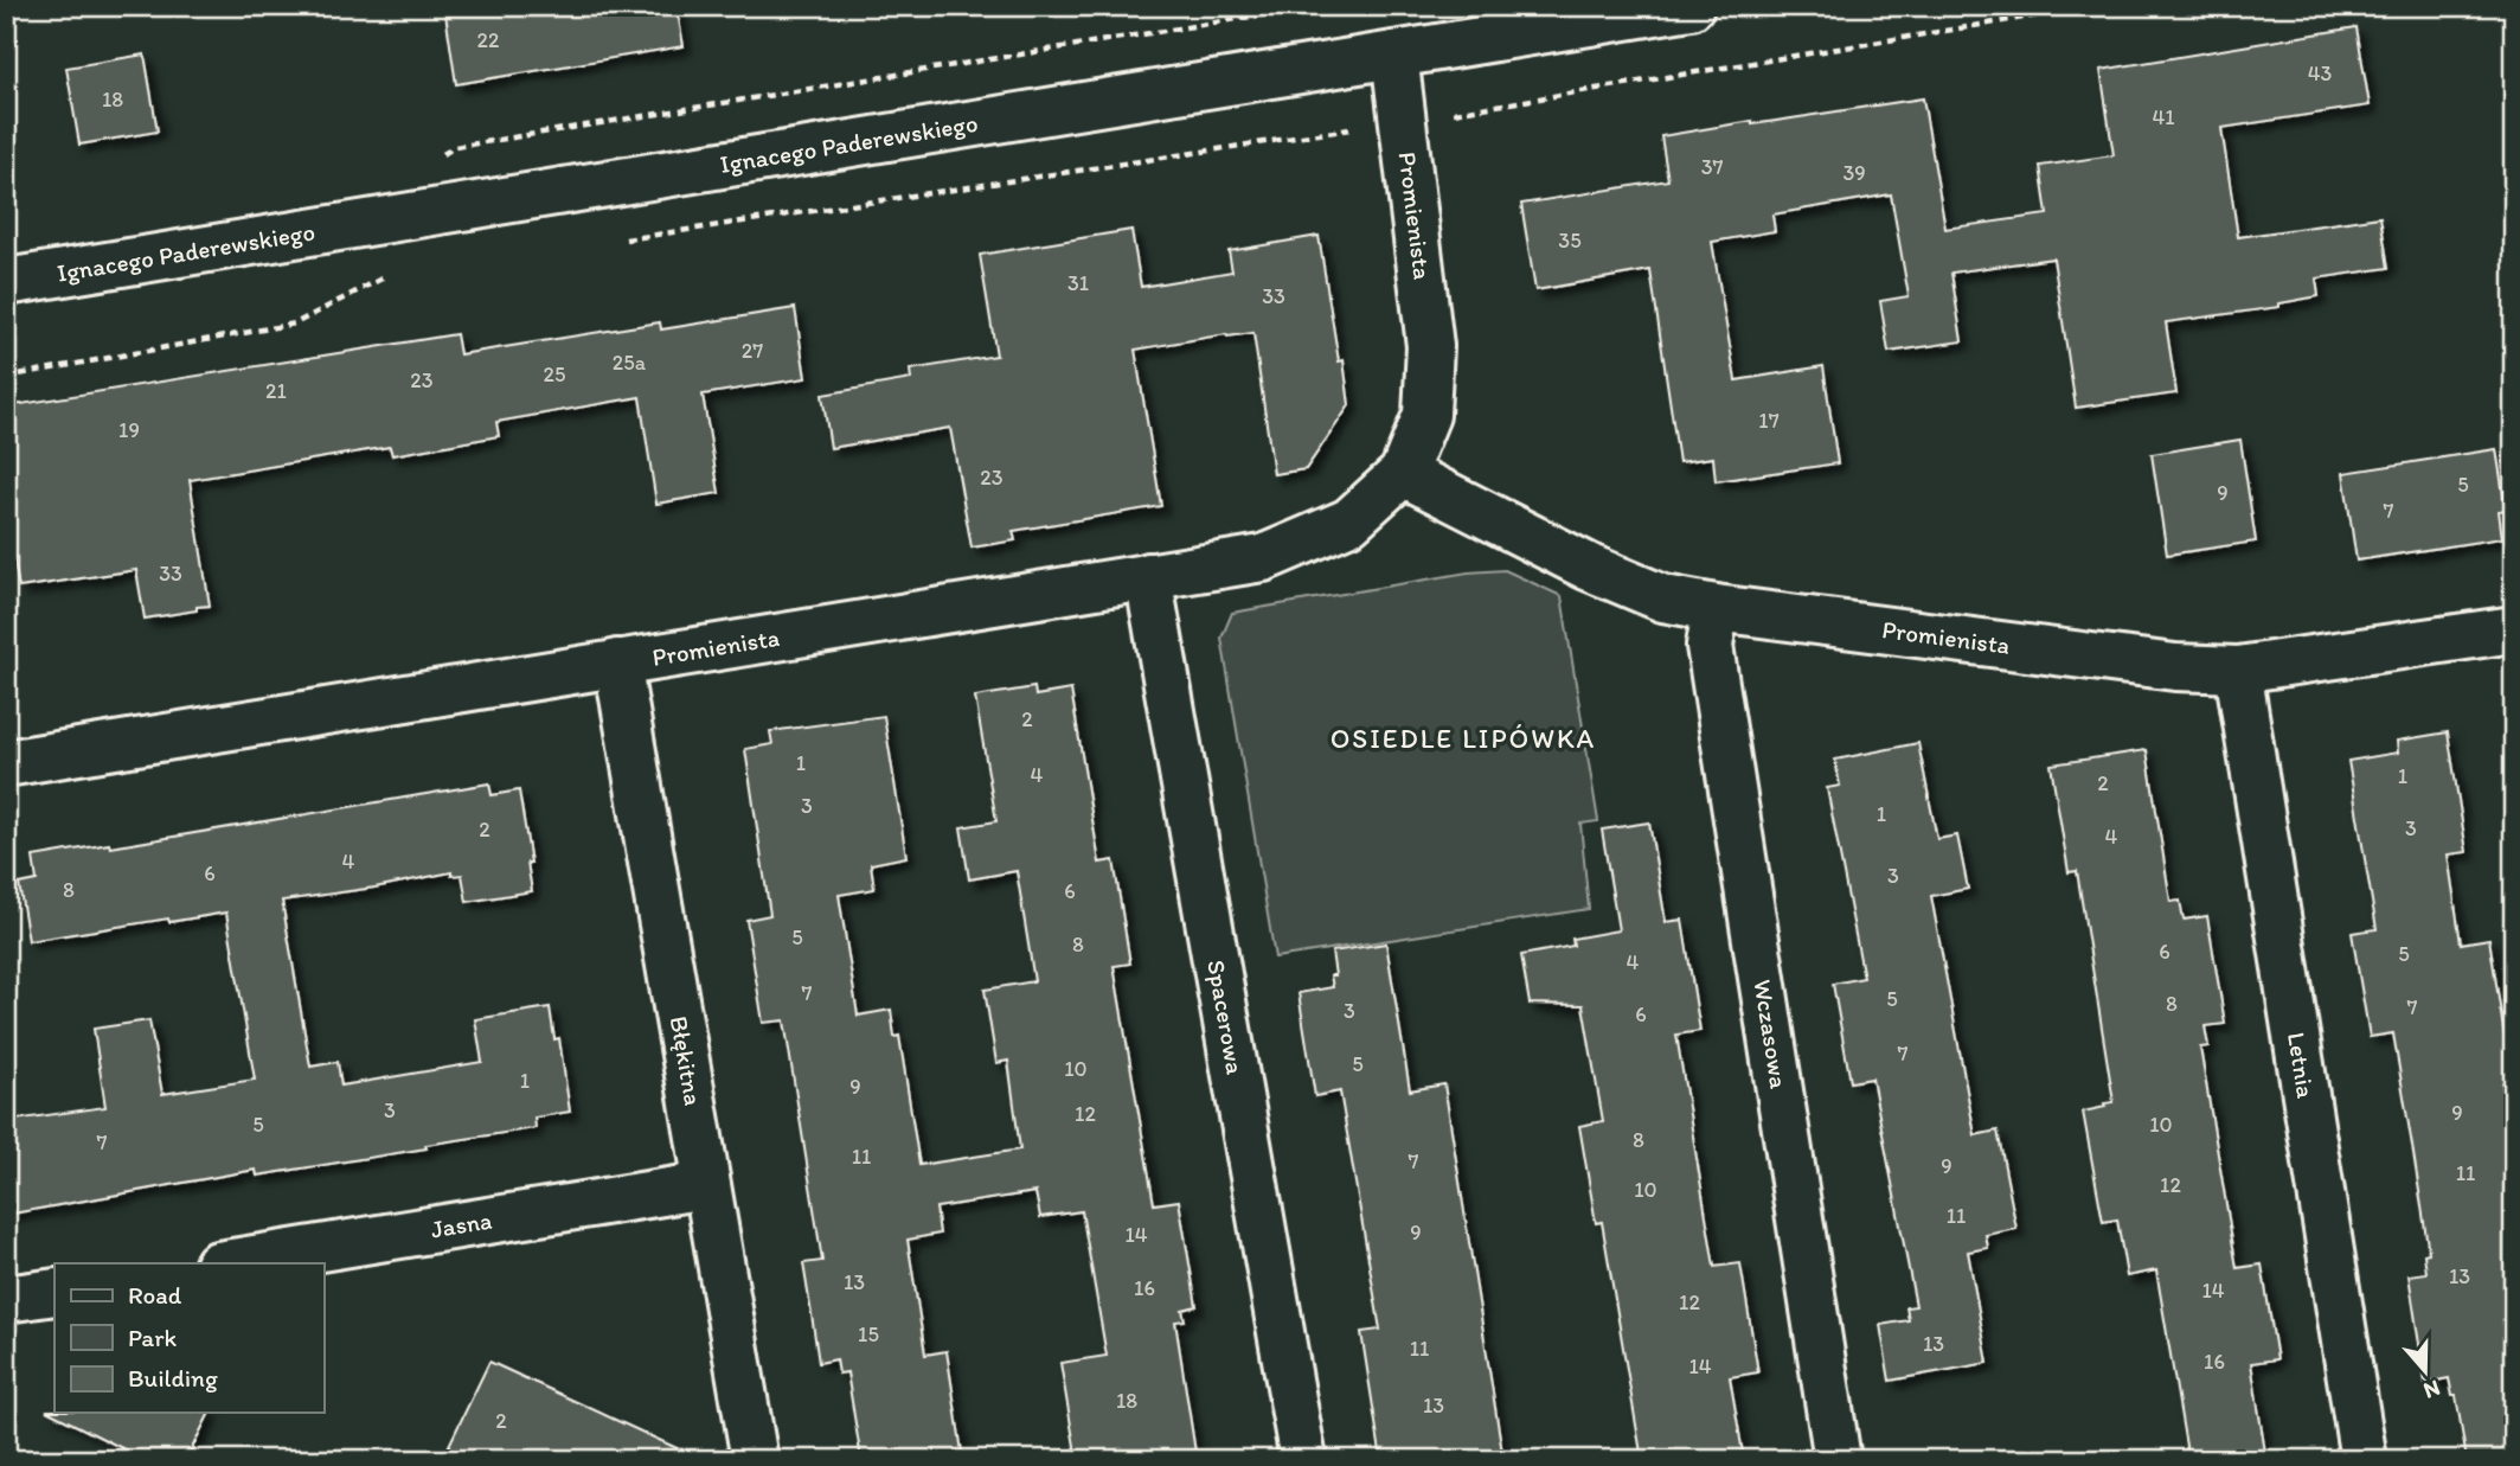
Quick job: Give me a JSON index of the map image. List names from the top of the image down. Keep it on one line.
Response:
{"streets":{"street":["Ignacego Paderewskiego","Promienista","Spacerowa","Wczasowa","Błękitna","Letnia","Jasna"]},"crossings":[["Ignacego Paderewskiego","Promienista"],["Promienista","Spacerowa"],["Promienista","Wczasowa"],["Promienista","Błękitna"],["Promienista","Letnia"],["Błękitna","Jasna"]],"districts":["OSIEDLE LIPÓWKA"],"house_numbers":["22","43","18","41","37","39","35","31","33","27","25a","25","23","21","17","19","23","5","9","7","33","2","1","4","1","2","3","1","3","2","4","4","6","3","8","6","5","8","6","5","4","7","5","8","7","3","6","7","5","10","1","9","3","9","12","5","10","8","7","11","7","9","11","12","10","11","9","14","13","13","16","14","12","15","13","11","16","14","18","13","2"],"legend":["Road","Park","Building"],"north":"bottom"}
